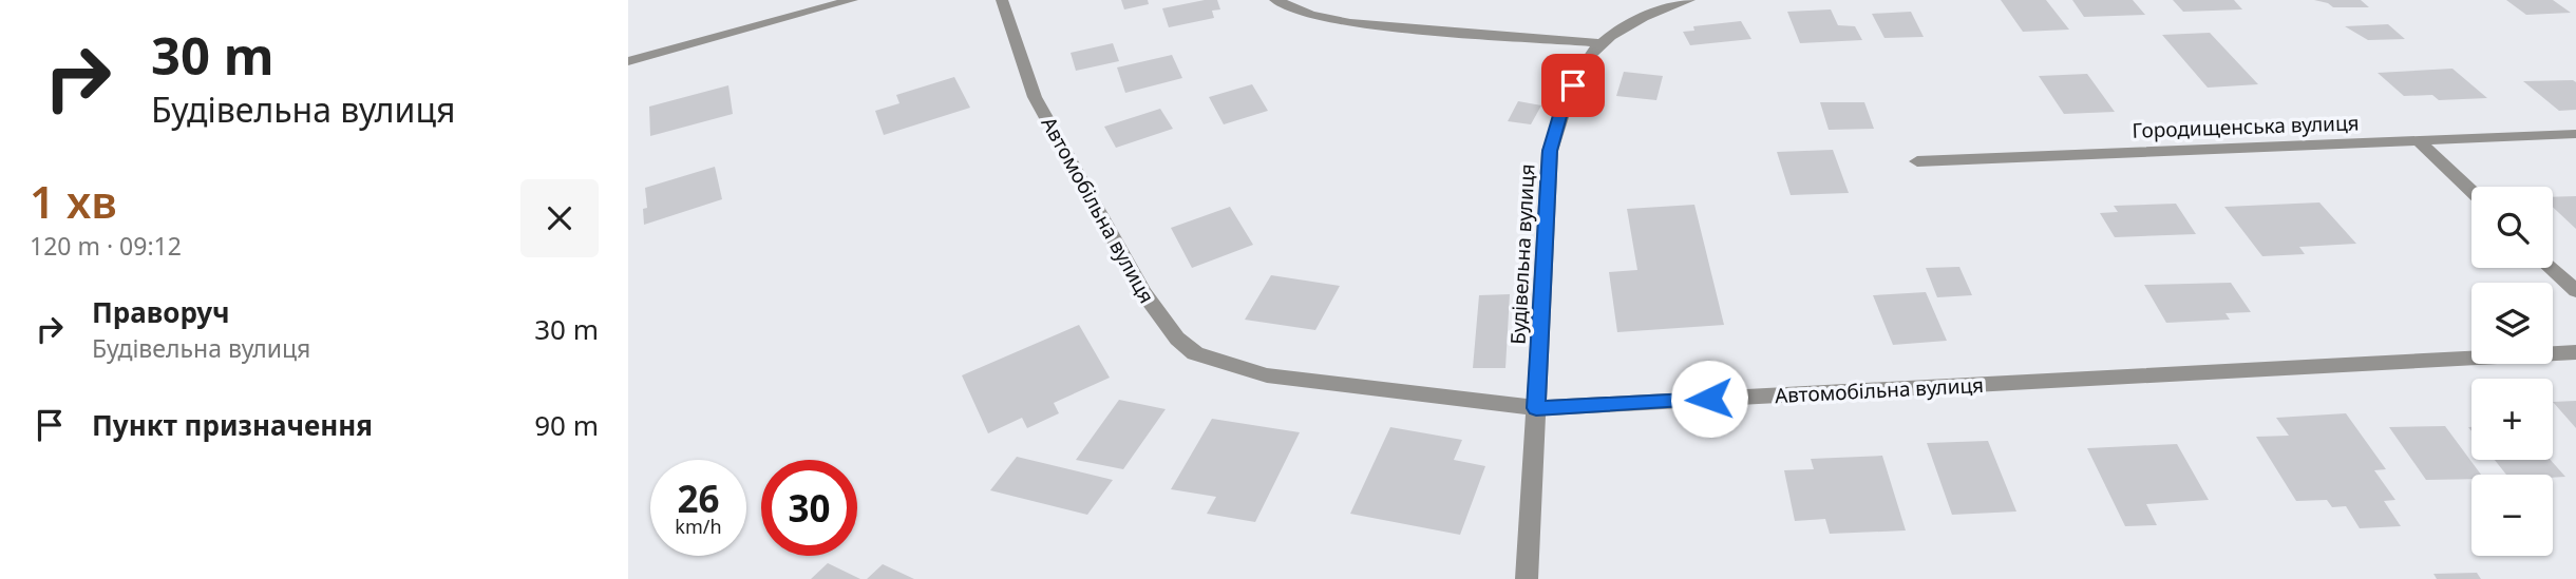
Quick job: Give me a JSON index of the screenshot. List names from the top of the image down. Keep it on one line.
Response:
{"streets":{"street":["Городищенська вулиця","Автомобільна вулиця","Будівельна вулиця"]},"crossings":[["Автомобільна вулиця","Будівельна вулиця"]],"page":{"turn":["30 m","Будівельна вулиця"],"heading":["1 хв","120 m · 09:12"],"map_buttons":["+","−"],"list":[{"name":"Праворуч","note":"Будівельна вулиця","value":"30 m"},{"name":"Пункт призначення","value":"90 m"}],"speed":"26 km/h","limit":"30"}}
